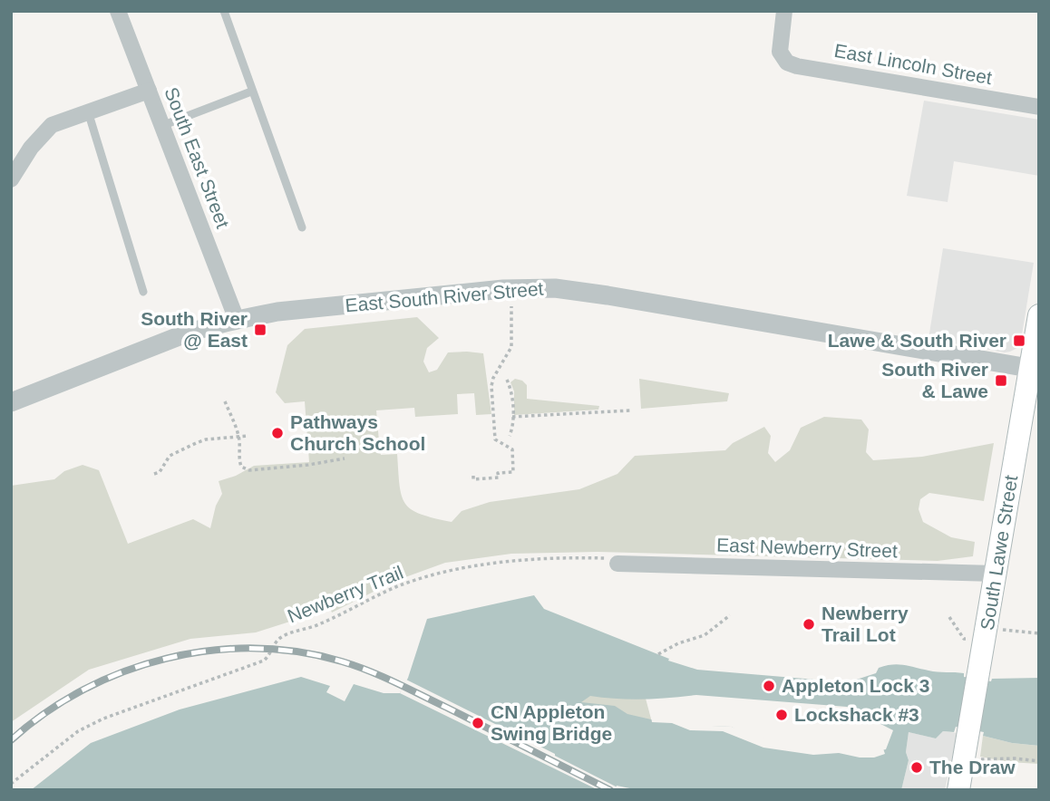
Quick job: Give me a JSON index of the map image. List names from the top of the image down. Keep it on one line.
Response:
{"streets":{"main road":["South Lawe Street"],"street":["East Lincoln Street","South East Street","East South River Street","East Newberry Street"],"path":["Newberry Trail"]},"crossings":[["South East Street","East South River Street"],["East South River Street","South Lawe Street"],["East Newberry Street","South Lawe Street"],["East Newberry Street","Newberry Trail"]],"places":{"transit":["South River @ East","Lawe & South River","South River & Lawe"],"other":["Pathways Church School","Newberry Trail Lot","Appleton Lock 3","Lockshack #3","CN Appleton Swing Bridge","The Draw"]}}
